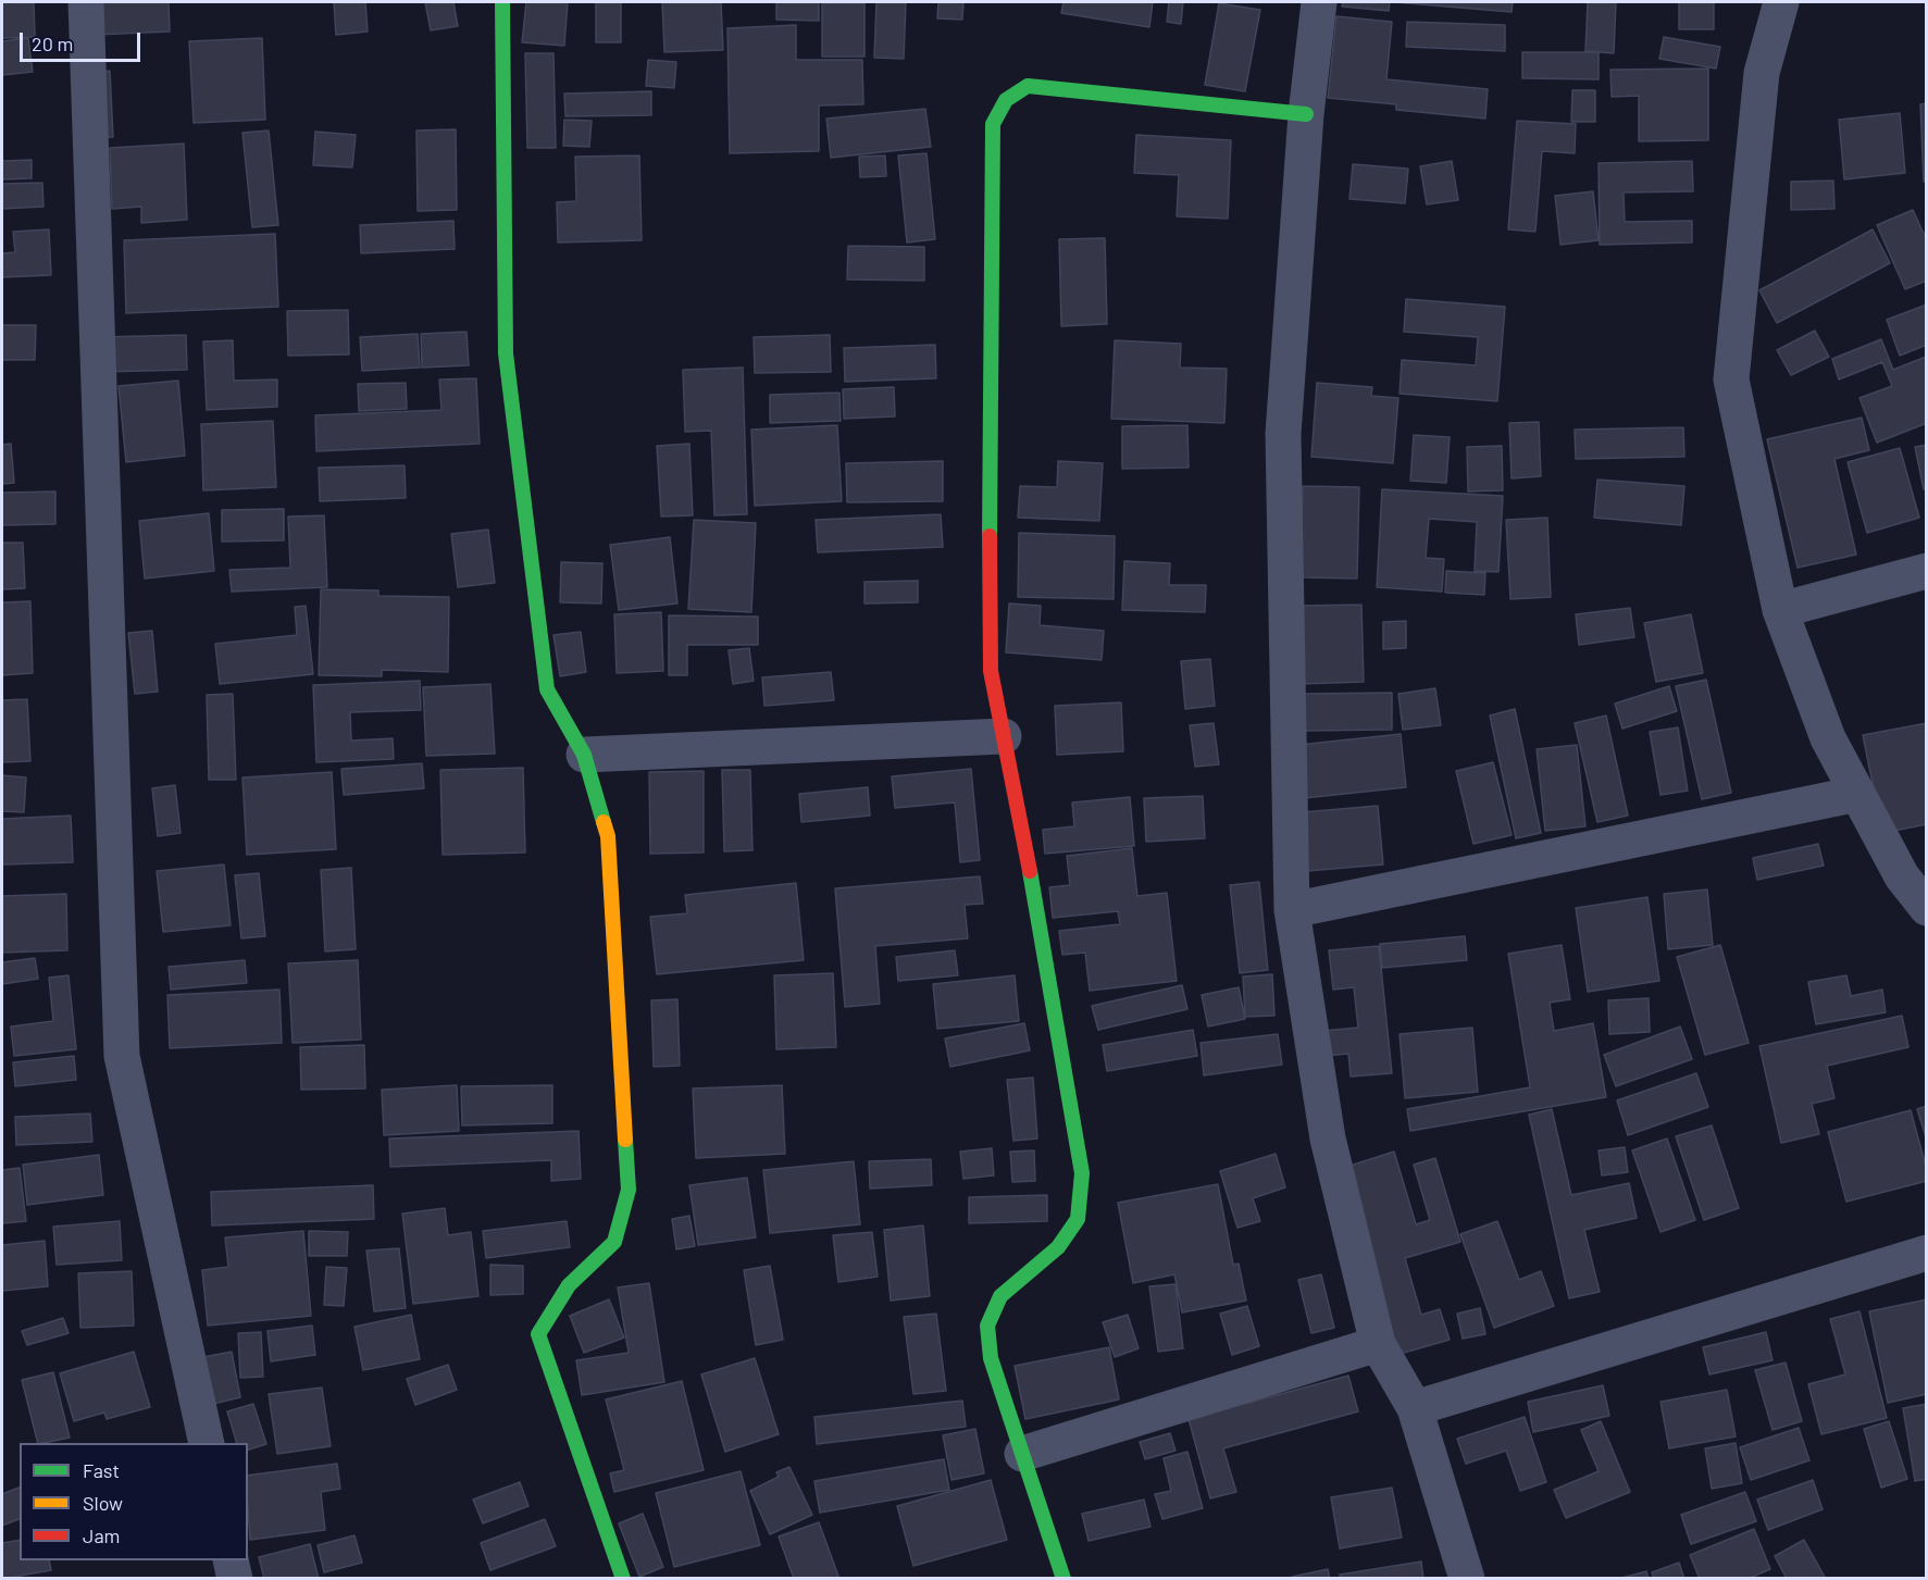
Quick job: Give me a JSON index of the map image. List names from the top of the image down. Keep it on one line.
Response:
{"legend":["Fast","Slow","Jam"],"scale_bar":"20 m"}
